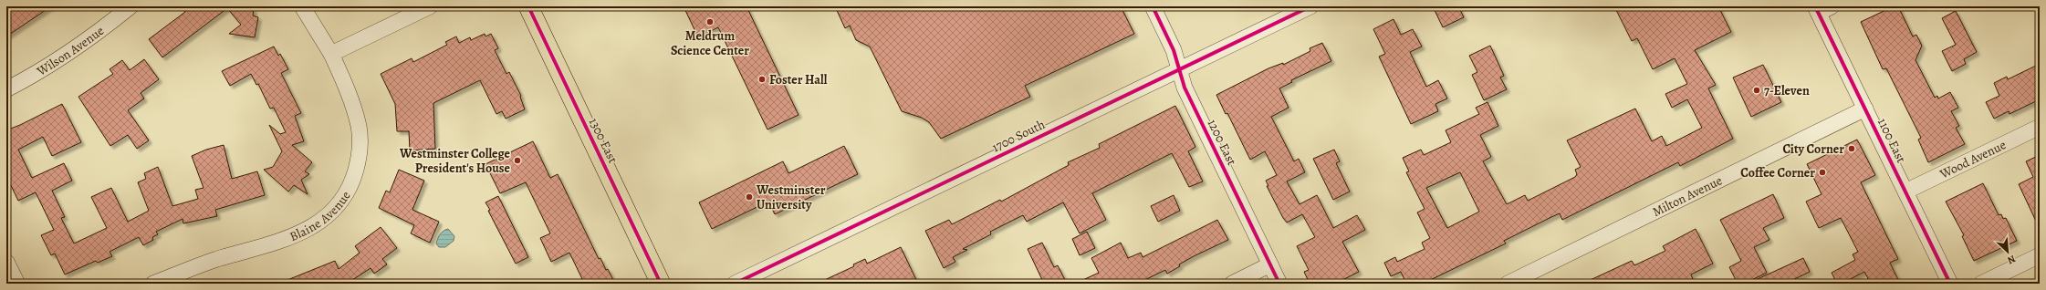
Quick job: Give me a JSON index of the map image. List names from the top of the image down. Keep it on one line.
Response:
{"streets":{"main road":["1300 East"],"street":["Wilson Avenue","1700 South","1100 East","1200 East","Wood Avenue","Milton Avenue","Blaine Avenue"]},"crossings":[["1700 South","1200 East"],["1100 East","Wood Avenue"],["1100 East","Milton Avenue"]],"places":["Meldrum Science Center","Foster Hall","7-Eleven","City Corner","Westminster College President's House","Coffee Corner","Westminster University"],"north":"bottom right"}
